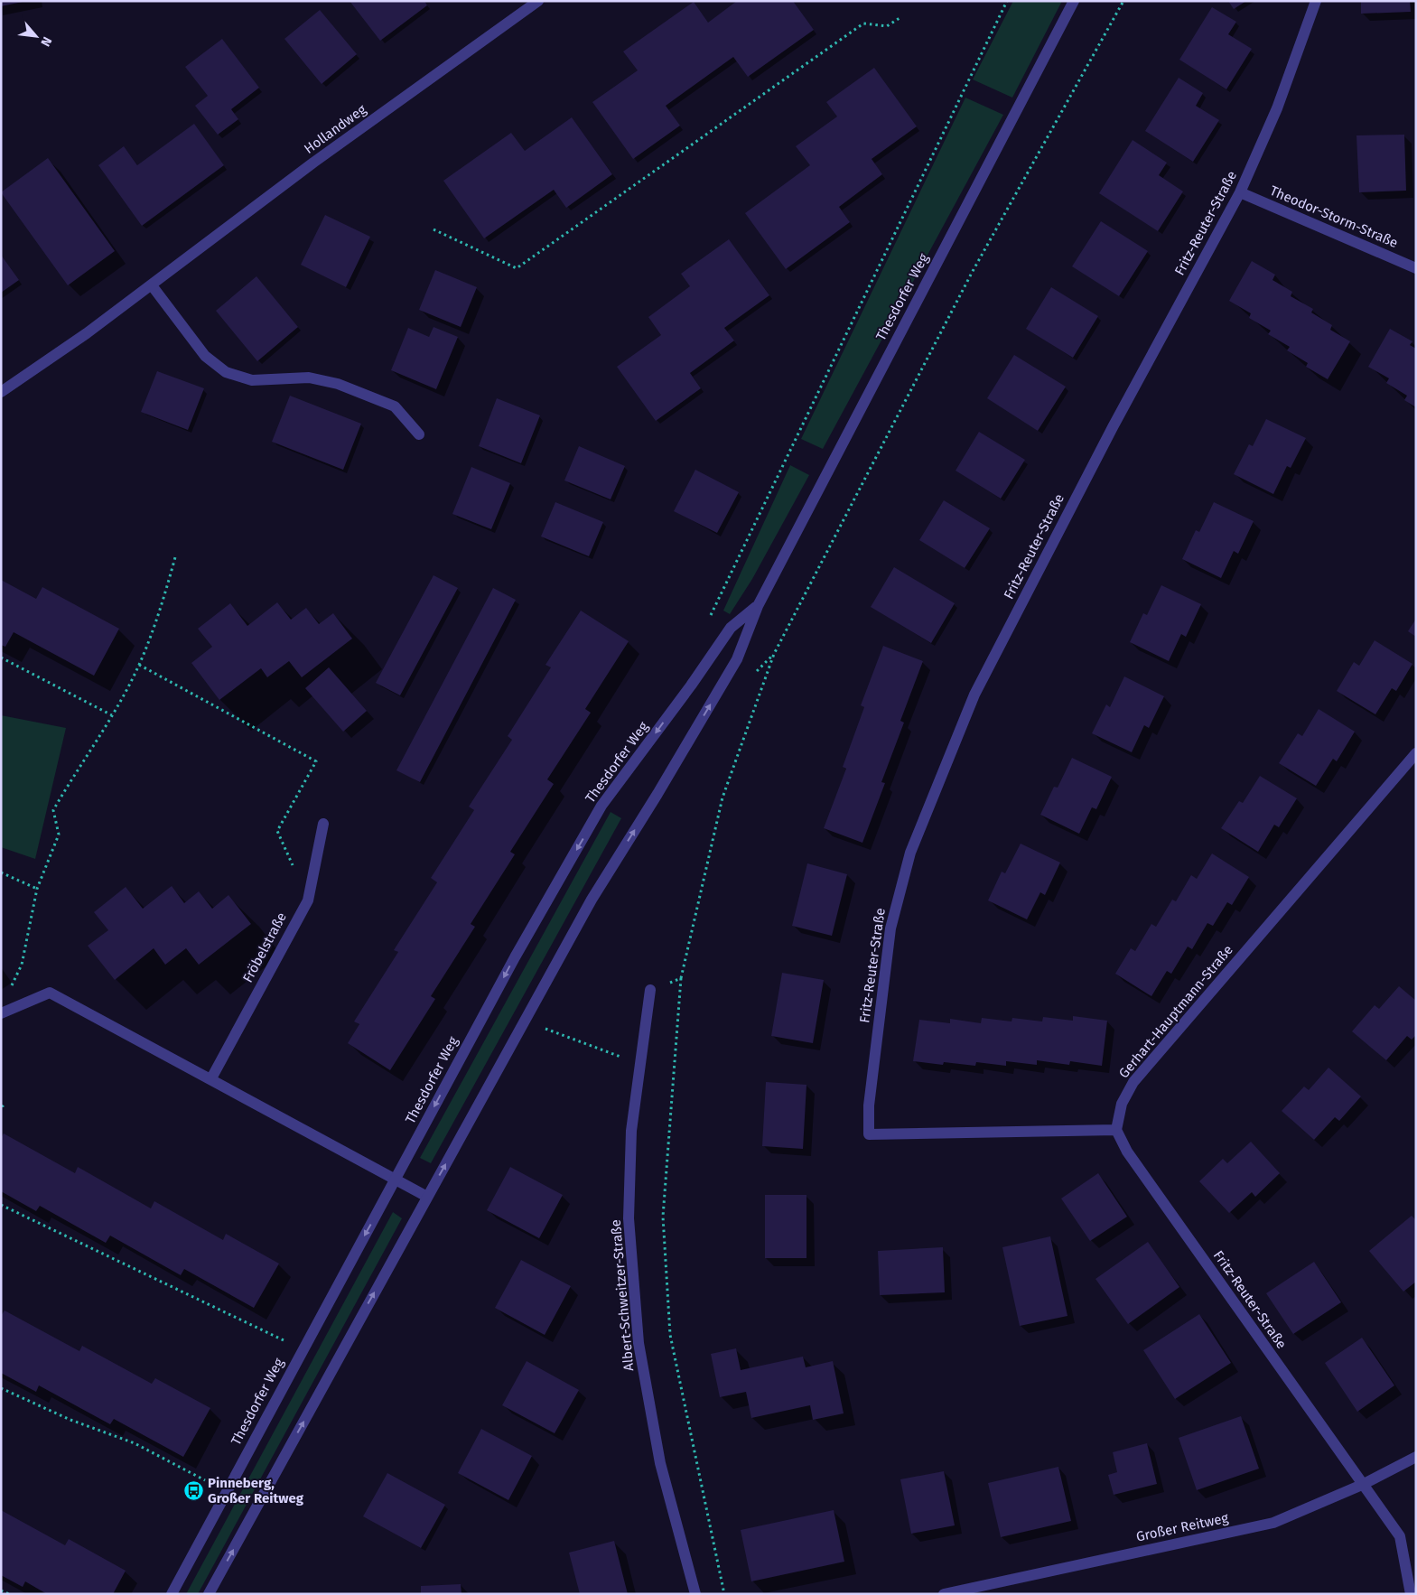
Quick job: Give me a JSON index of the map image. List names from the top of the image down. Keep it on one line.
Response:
{"streets":{"street":["Hollandweg","Theodor-Storm-Straße","Fritz-Reuter-Straße","Thesdorfer Weg","Fröbelstraße","Gerhart-Hauptmann-Straße","Albert-Schweitzer-Straße","Großer Reitweg"]},"crossings":[["Theodor-Storm-Straße","Fritz-Reuter-Straße"],["Fritz-Reuter-Straße","Gerhart-Hauptmann-Straße"],["Fritz-Reuter-Straße","Großer Reitweg"]],"places":{"bus stop":["Pinneberg, Großer Reitweg"]},"north":"bottom right"}
